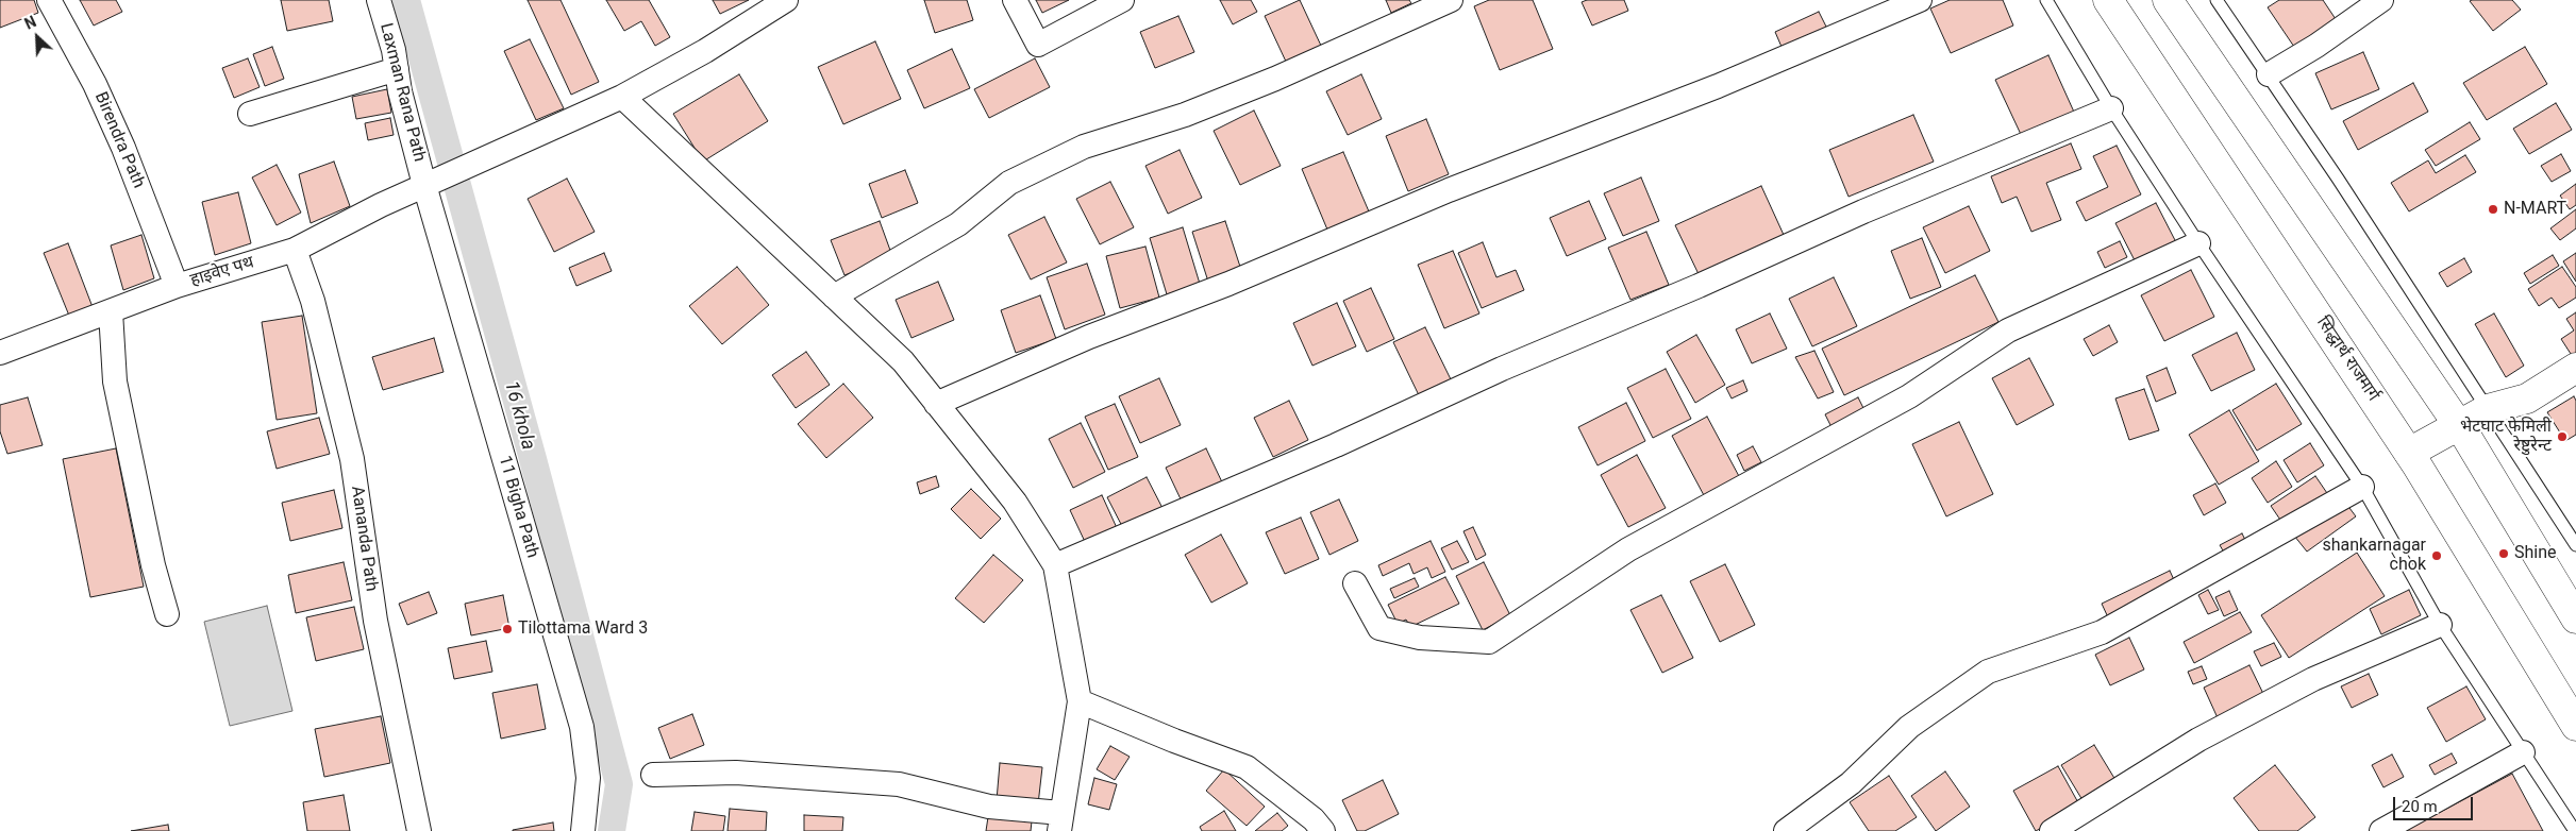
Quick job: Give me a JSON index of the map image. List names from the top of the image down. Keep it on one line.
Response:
{"streets":{"main road":["सिद्धार्थ राजमार्ग"],"street":["Laxman Rana Path","Birendra Path","हाइवेए पथ","11 Bigha Path","Aananda Path"]},"crossings":[["Laxman Rana Path","हाइवेए पथ"],["Laxman Rana Path","11 Bigha Path"],["Birendra Path","हाइवेए पथ"],["हाइवेए पथ","11 Bigha Path"],["हाइवेए पथ","Aananda Path"]],"water":["16 khola"],"places":["N-MART","भेटघाट फेमिली रेष्टुरेन्ट","Shine","shankarnagar chok","Tilottama Ward 3"],"scale_bar":"20 m","north":"top left"}
